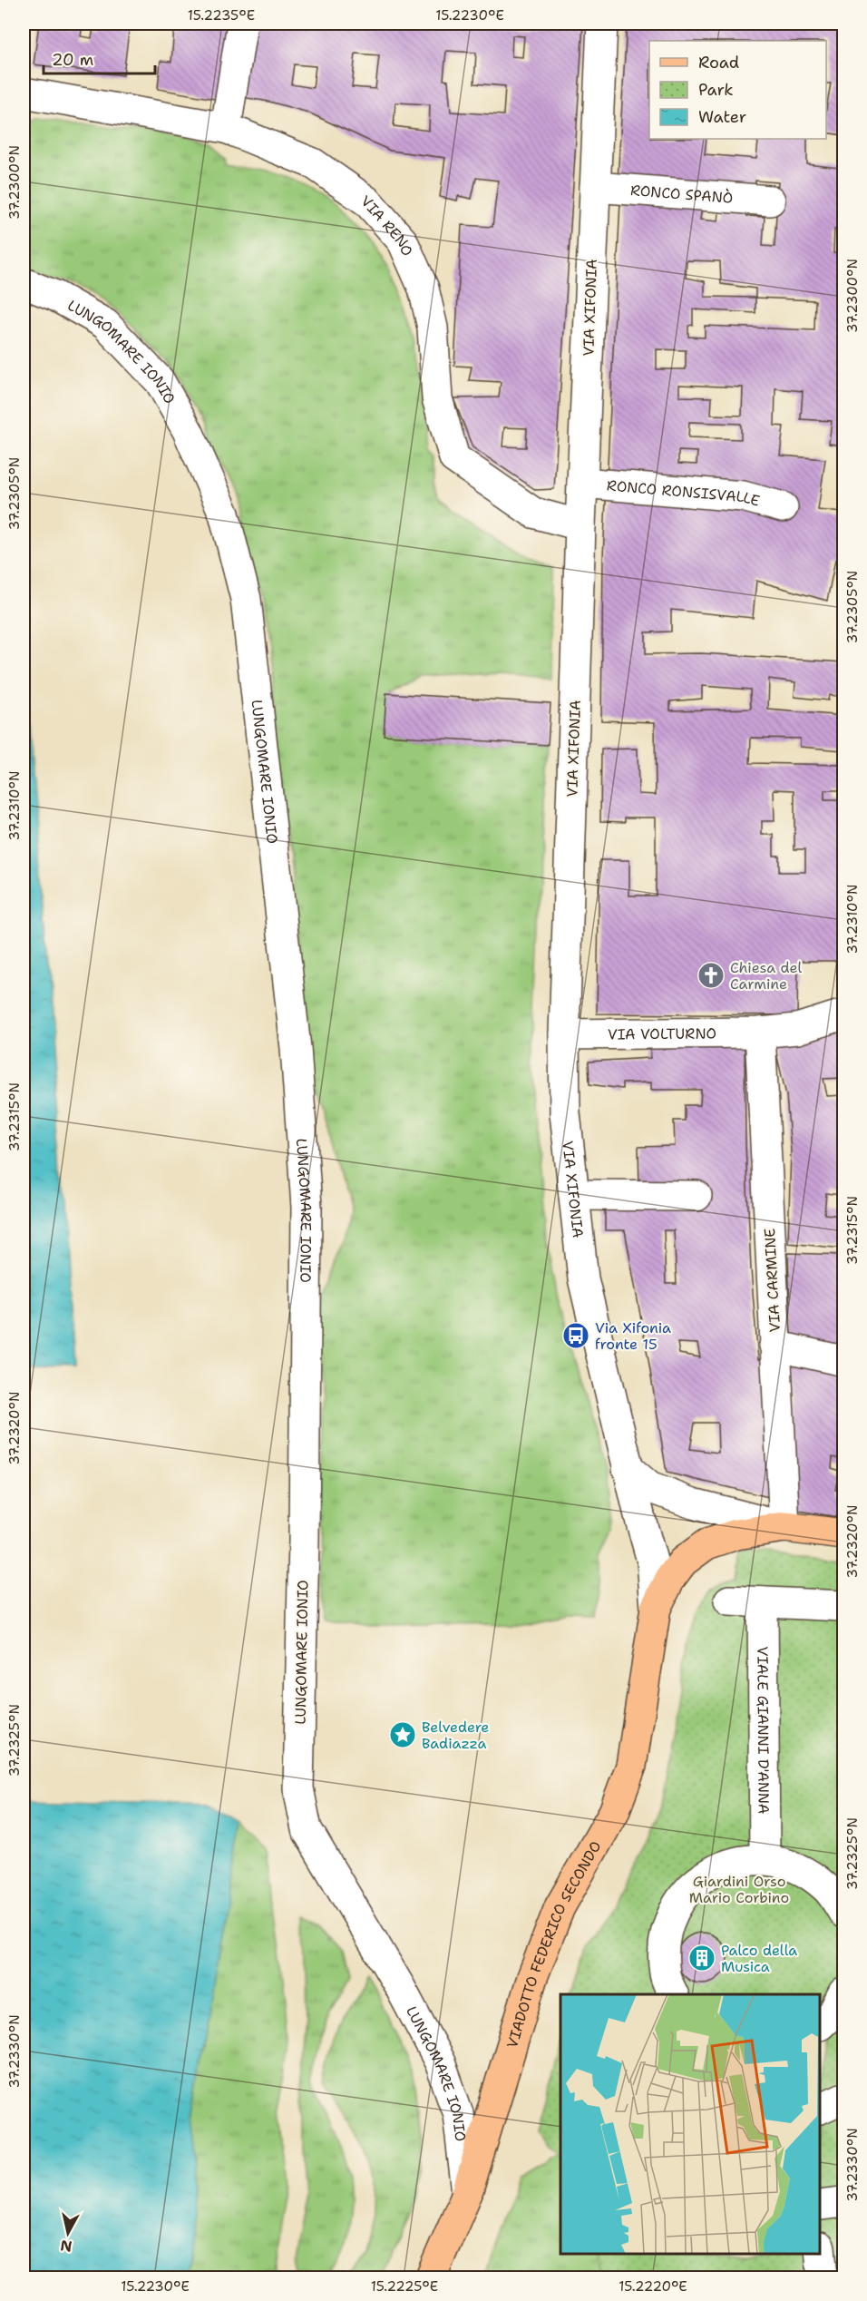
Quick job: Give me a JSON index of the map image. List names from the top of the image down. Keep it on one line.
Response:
{"streets":{"main road":["VIADOTTO FEDERICO SECONDO"],"street":["RONCO SPANÒ","VIA RENO","VIA XIFONIA","LUNGOMARE IONIO","RONCO RONSISVALLE","VIA VOLTURNO","VIA CARMINE","VIALE GIANNI D'ANNA"]},"crossings":[["RONCO SPANÒ","VIA XIFONIA"],["VIA RENO","VIA XIFONIA"],["VIA XIFONIA","RONCO RONSISVALLE"],["VIA XIFONIA","VIA VOLTURNO"],["VIA XIFONIA","VIADOTTO FEDERICO SECONDO"],["LUNGOMARE IONIO","VIADOTTO FEDERICO SECONDO"],["VIA VOLTURNO","VIA CARMINE"],["VIA CARMINE","VIADOTTO FEDERICO SECONDO"]],"parks":["Giardini Orso Mario Corbino"],"places":{"church":["Chiesa del Carmine"],"bus stop":["Via Xifonia fronte 15"],"place":["Belvedere Badiazza"],"building":["Palco della Musica"]},"legend":["Road","Park","Water"],"scale_bar":"20 m","north":"bottom","coordinates":["15.2235°E","15.2230°E","37.2300°N","37.2305°N","37.2310°N","37.2315°N","37.2320°N","37.2325°N","37.2330°N","15.2225°E","15.2220°E"]}
